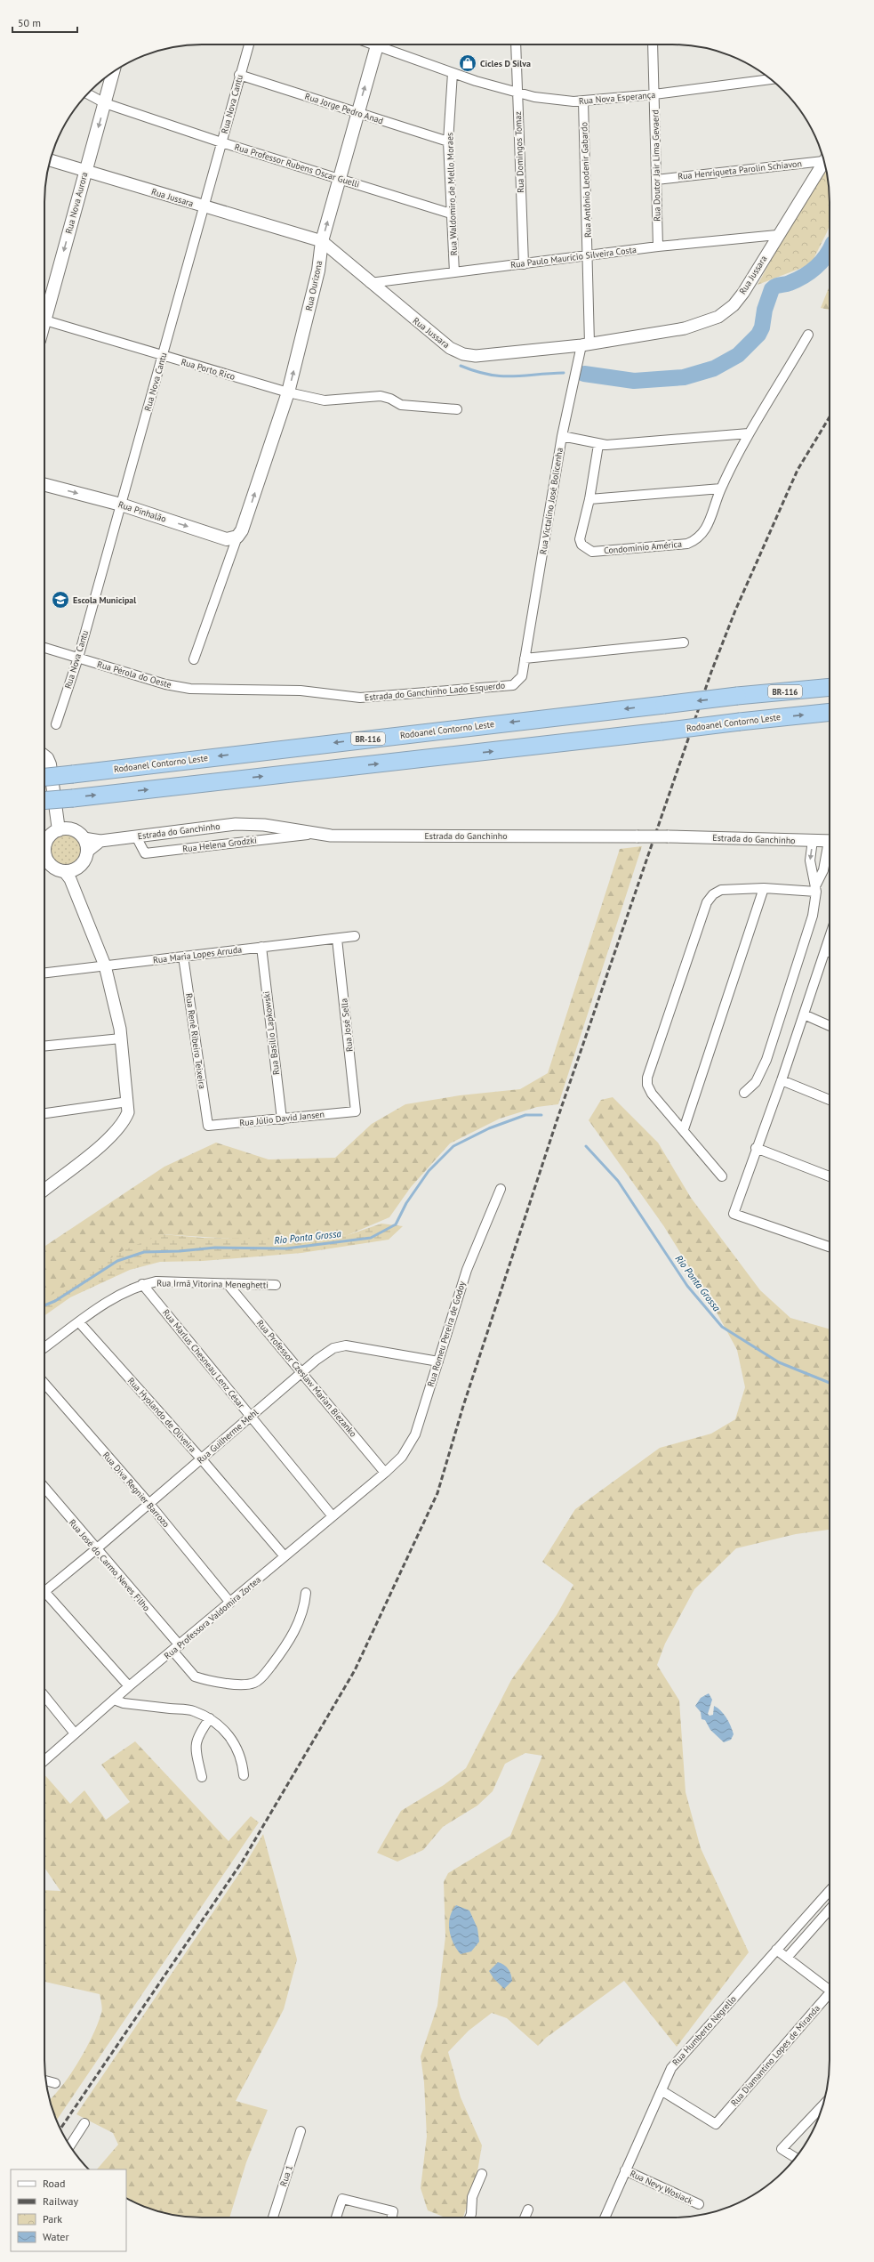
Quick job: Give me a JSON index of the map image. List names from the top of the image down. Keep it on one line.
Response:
{"streets":{"highway":["BR-116","Rodoanel Contorno Leste"],"main road":["Rua Nova Aurora","Rua Ourizona","Rua Pinhalão"],"street":["Rua Nova Esperança","Rua Nova Cantu","Rua Jorge Pedro Anad","Rua Domingos Tomaz","Rua Professor Rubens Oscar Guelli","Rua Doutor Jair Lima Gevaerd","Rua Henriqueta Parolin Schiavon","Rua Antônio Leodenir Gabardo","Rua Waldomiro de Mello Moraes","Rua Jussara","Rua Paulo Maurício Silveira Costa","Rua Porto Rico","Rua Victalino José Bolicenha","Condomínio América","Rua Pérola do Oeste","Estrada do Ganchinho Lado Esquerdo","Estrada do Ganchinho","Rua Helena Grodzki","Rua Maria Lopes Arruda","Rua José Sella","Rua Basílio Lapkowski","Rua Renê Ribeiro Teixeira","Rua Júlio David Jansen","Rua Irmã Vitorina Meneghetti","Rua Romeu Pereira de Godoy","Rua Marlus Chesneau Lenz César","Rua Professor Czeslaw Marian Biezanko","Rua Hyolando de Oliveira","Rua Guilherme Mehl","Rua Diva Regnier Barrozo","Rua José do Carmo Neves Filho","Rua Professora Valdomira Zortea","Rua Humberto Negrello","Rua Diamantino Lopes de Miranda","Rua 1","Rua Nevy Wosiack"]},"crossings":[["Rua Nova Esperança","Rua Domingos Tomaz"],["Rua Nova Esperança","Rua Doutor Jair Lima Gevaerd"],["Rua Nova Esperança","Rua Antônio Leodenir Gabardo"],["Rua Nova Esperança","Rua Waldomiro de Mello Moraes"],["Rua Nova Cantu","Rua Jorge Pedro Anad"],["Rua Nova Cantu","Rua Professor Rubens Oscar Guelli"],["Rua Nova Cantu","Rua Jussara"],["Rua Nova Cantu","Rua Porto Rico"],["Rua Nova Cantu","Rua Pinhalão"],["Rua Nova Cantu","Rua Pérola do Oeste"],["Rua Jorge Pedro Anad","Rua Waldomiro de Mello Moraes"],["Rua Jorge Pedro Anad","Rua Ourizona"],["Rua Domingos Tomaz","Rua Paulo Maurício Silveira Costa"],["Rua Professor Rubens Oscar Guelli","Rua Waldomiro de Mello Moraes"],["Rua Professor Rubens Oscar Guelli","Rua Nova Aurora"],["Rua Professor Rubens Oscar Guelli","Rua Ourizona"],["Rua Doutor Jair Lima Gevaerd","Rua Henriqueta Parolin Schiavon"],["Rua Doutor Jair Lima Gevaerd","Rua Paulo Maurício Silveira Costa"],["Rua Antônio Leodenir Gabardo","Rua Jussara"],["Rua Antônio Leodenir Gabardo","Rua Paulo Maurício Silveira Costa"],["Rua Antônio Leodenir Gabardo","Rua Victalino José Bolicenha"],["Rua Waldomiro de Mello Moraes","Rua Paulo Maurício Silveira Costa"],["Rua Jussara","Rua Nova Aurora"],["Rua Jussara","Rua Paulo Maurício Silveira Costa"],["Rua Jussara","Rua Ourizona"],["Rua Jussara","Rua Victalino José Bolicenha"],["Rua Ourizona","Rua Porto Rico"],["Rua Ourizona","Rua Pinhalão"],["Rua Victalino José Bolicenha","Estrada do Ganchinho Lado Esquerdo"],["Rua Pérola do Oeste","Estrada do Ganchinho Lado Esquerdo"],["Estrada do Ganchinho","Rua Helena Grodzki"],["Rua Maria Lopes Arruda","Rua José Sella"],["Rua Maria Lopes Arruda","Rua Basílio Lapkowski"],["Rua Maria Lopes Arruda","Rua Renê Ribeiro Teixeira"],["Rua José Sella","Rua Júlio David Jansen"],["Rua Basílio Lapkowski","Rua Júlio David Jansen"],["Rua Renê Ribeiro Teixeira","Rua Júlio David Jansen"],["Rua Irmã Vitorina Meneghetti","Rua Marlus Chesneau Lenz César"],["Rua Irmã Vitorina Meneghetti","Rua Professor Czeslaw Marian Biezanko"],["Rua Irmã Vitorina Meneghetti","Rua Hyolando de Oliveira"],["Rua Romeu Pereira de Godoy","Rua Professor Czeslaw Marian Biezanko"],["Rua Romeu Pereira de Godoy","Rua Guilherme Mehl"],["Rua Romeu Pereira de Godoy","Rua Professora Valdomira Zortea"],["Rua Marlus Chesneau Lenz César","Rua Guilherme Mehl"],["Rua Marlus Chesneau Lenz César","Rua Professora Valdomira Zortea"],["Rua Professor Czeslaw Marian Biezanko","Rua Guilherme Mehl"],["Rua Professor Czeslaw Marian Biezanko","Rua Professora Valdomira Zortea"],["Rua Hyolando de Oliveira","Rua Guilherme Mehl"],["Rua Hyolando de Oliveira","Rua Professora Valdomira Zortea"],["Rua Guilherme Mehl","Rua Diva Regnier Barrozo"],["Rua Guilherme Mehl","Rua José do Carmo Neves Filho"],["Rua Diva Regnier Barrozo","Rua Professora Valdomira Zortea"],["Rua José do Carmo Neves Filho","Rua Professora Valdomira Zortea"],["Rua Humberto Negrello","Rua Diamantino Lopes de Miranda"],["Rua Humberto Negrello","Rua Nevy Wosiack"]],"one_way":["Rua Nova Aurora","Rua Ourizona","Rua Pinhalão"],"water":["Rio Ponta Grossa"],"places":{"shop":["Cicles D Silva"],"school or university":["Escola Municipal"]},"legend":["Road","Railway","Park","Water"],"scale_bar":"50 m"}
